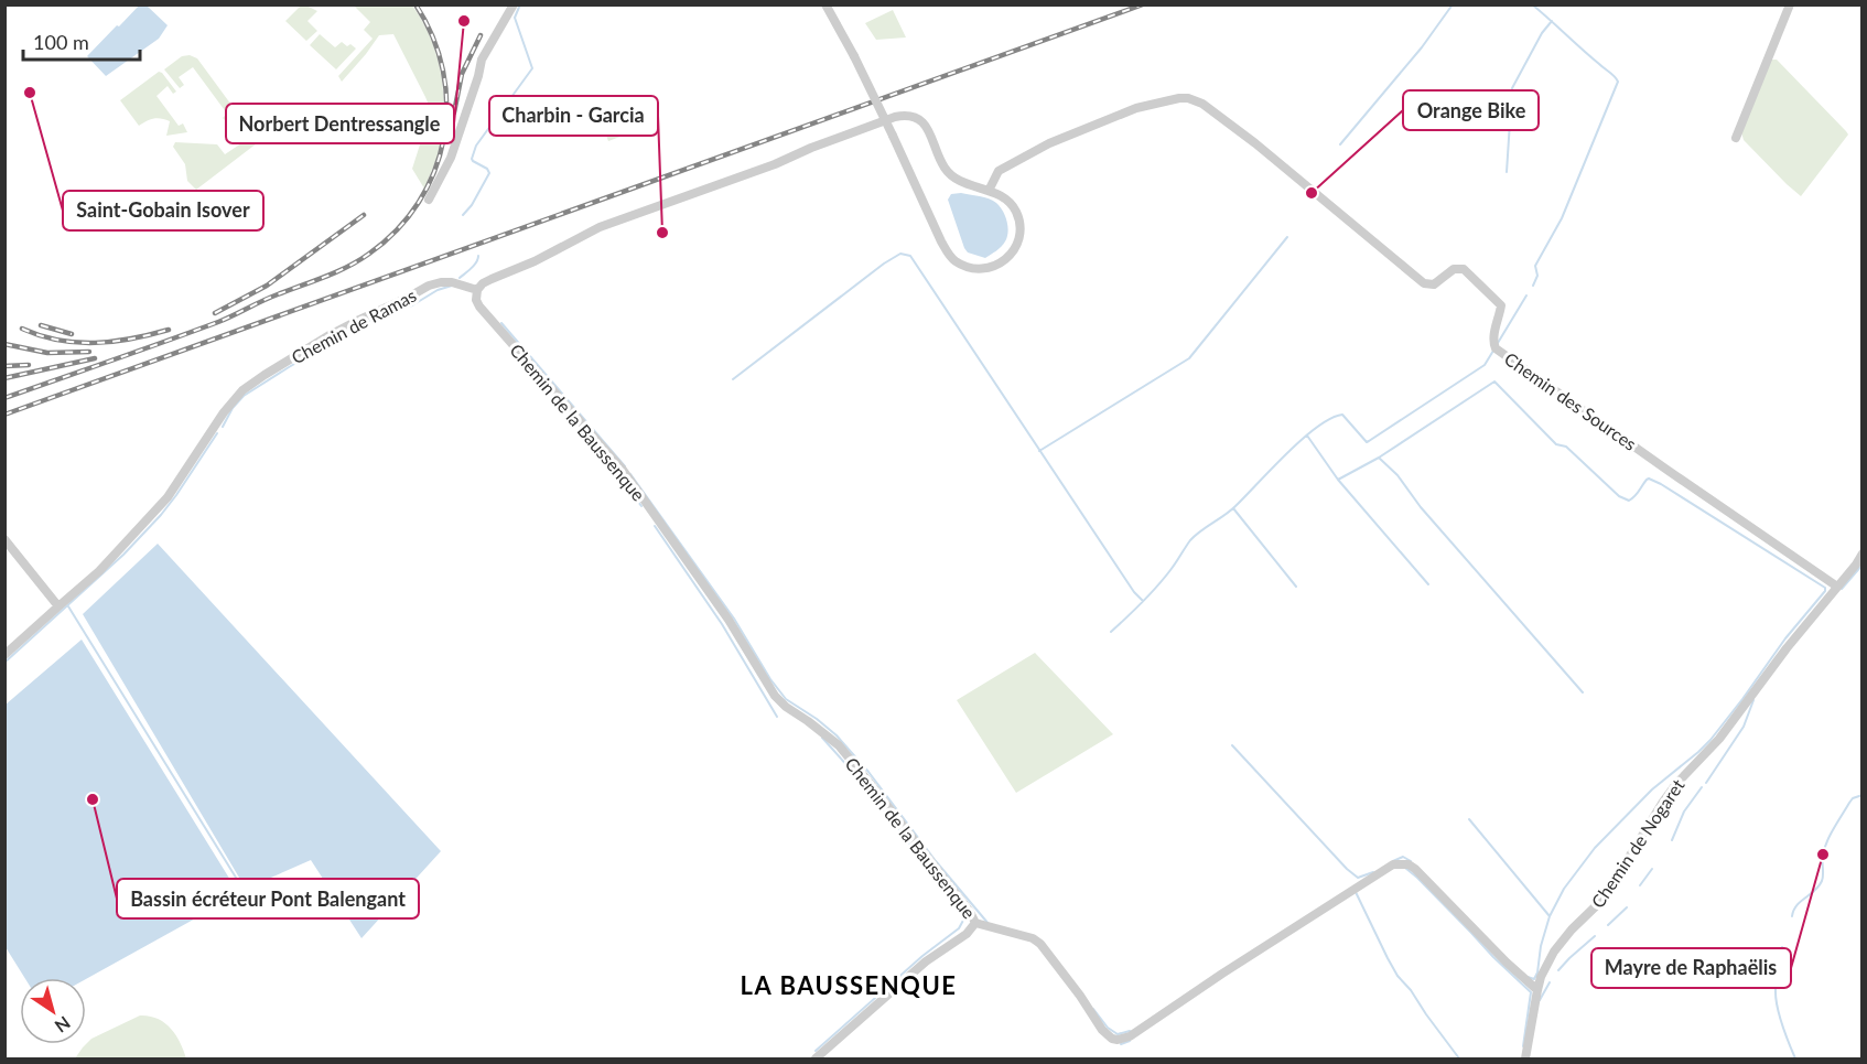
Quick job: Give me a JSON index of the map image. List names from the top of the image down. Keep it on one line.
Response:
{"streets":{"street":["Chemin de Ramas","Chemin des Sources","Chemin de la Baussenque","Chemin de Nogaret"]},"crossings":[["Chemin de Ramas","Chemin de la Baussenque"],["Chemin des Sources","Chemin de Nogaret"],["Chemin de la Baussenque","Chemin de Nogaret"]],"districts":["LA BAUSSENQUE"],"places":["Norbert Dentressangle","Saint-Gobain Isover","Orange Bike","Charbin - Garcia","Bassin écréteur Pont Balengant","Mayre de Raphaëlis"],"scale_bar":"100 m","north":"bottom right"}
